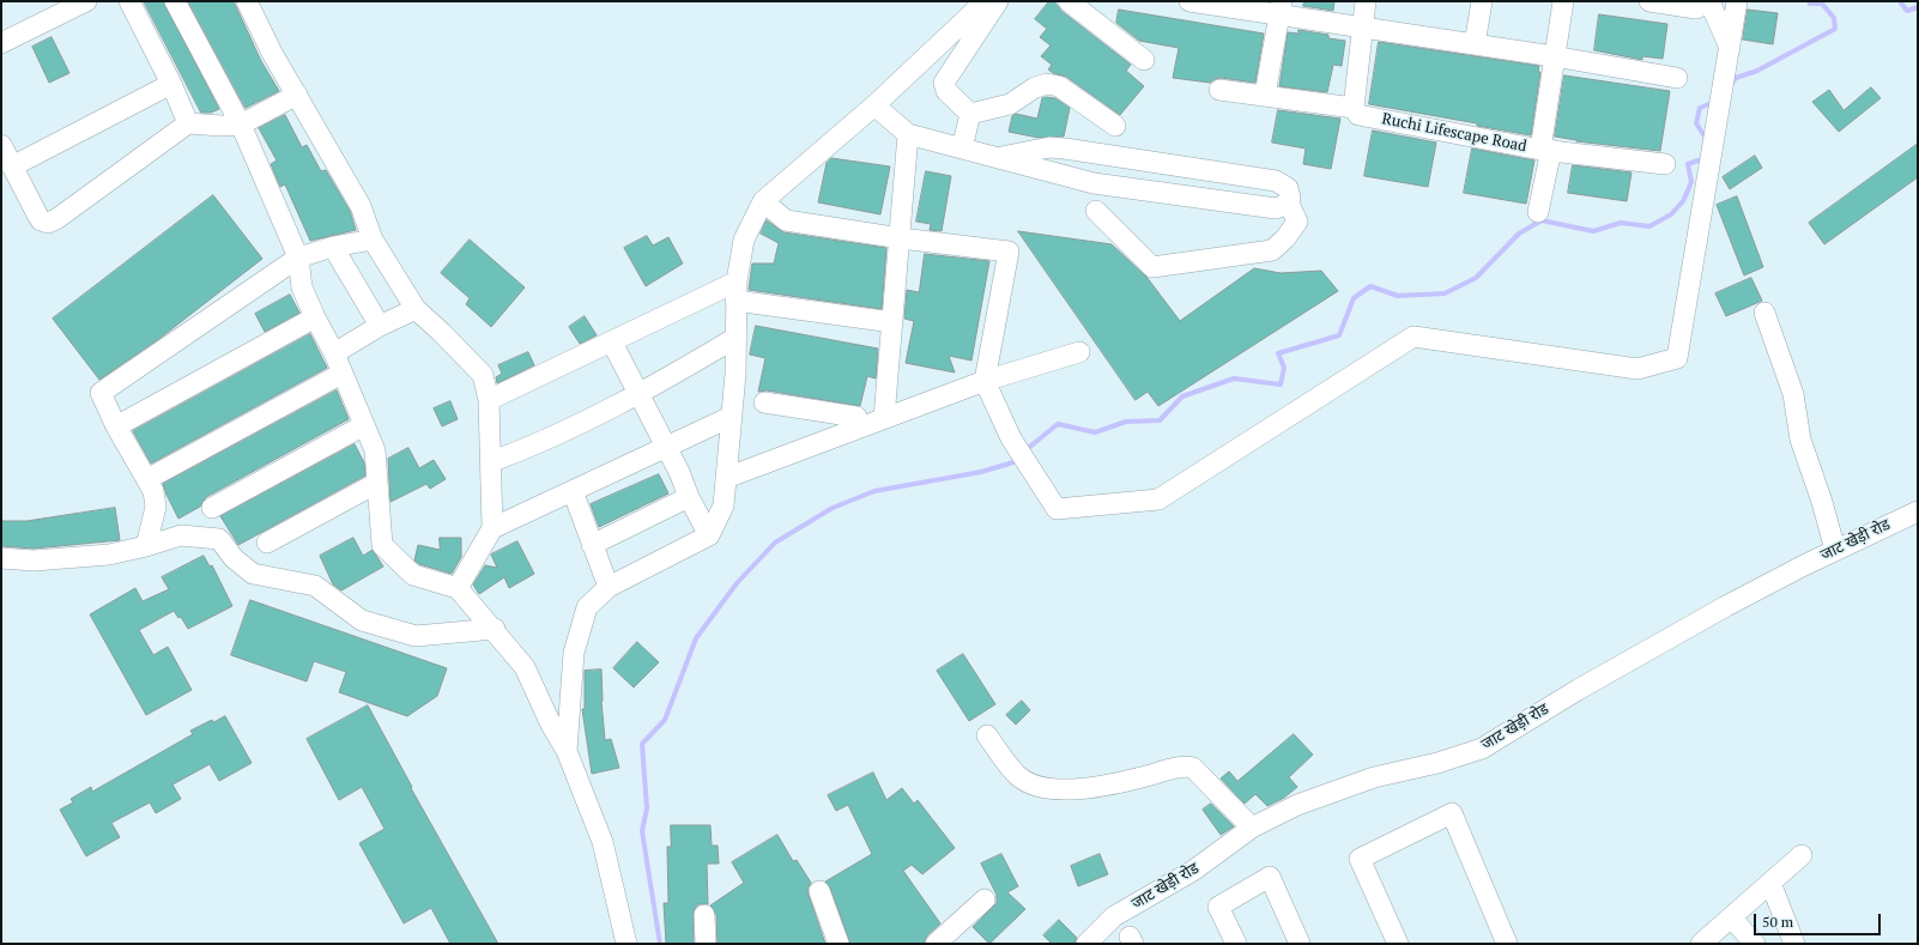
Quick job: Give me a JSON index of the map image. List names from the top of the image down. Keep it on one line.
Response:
{"streets":{"street":["Ruchi Lifescape Road","जाट खेड़ी रोड"]},"scale_bar":"50 m"}
